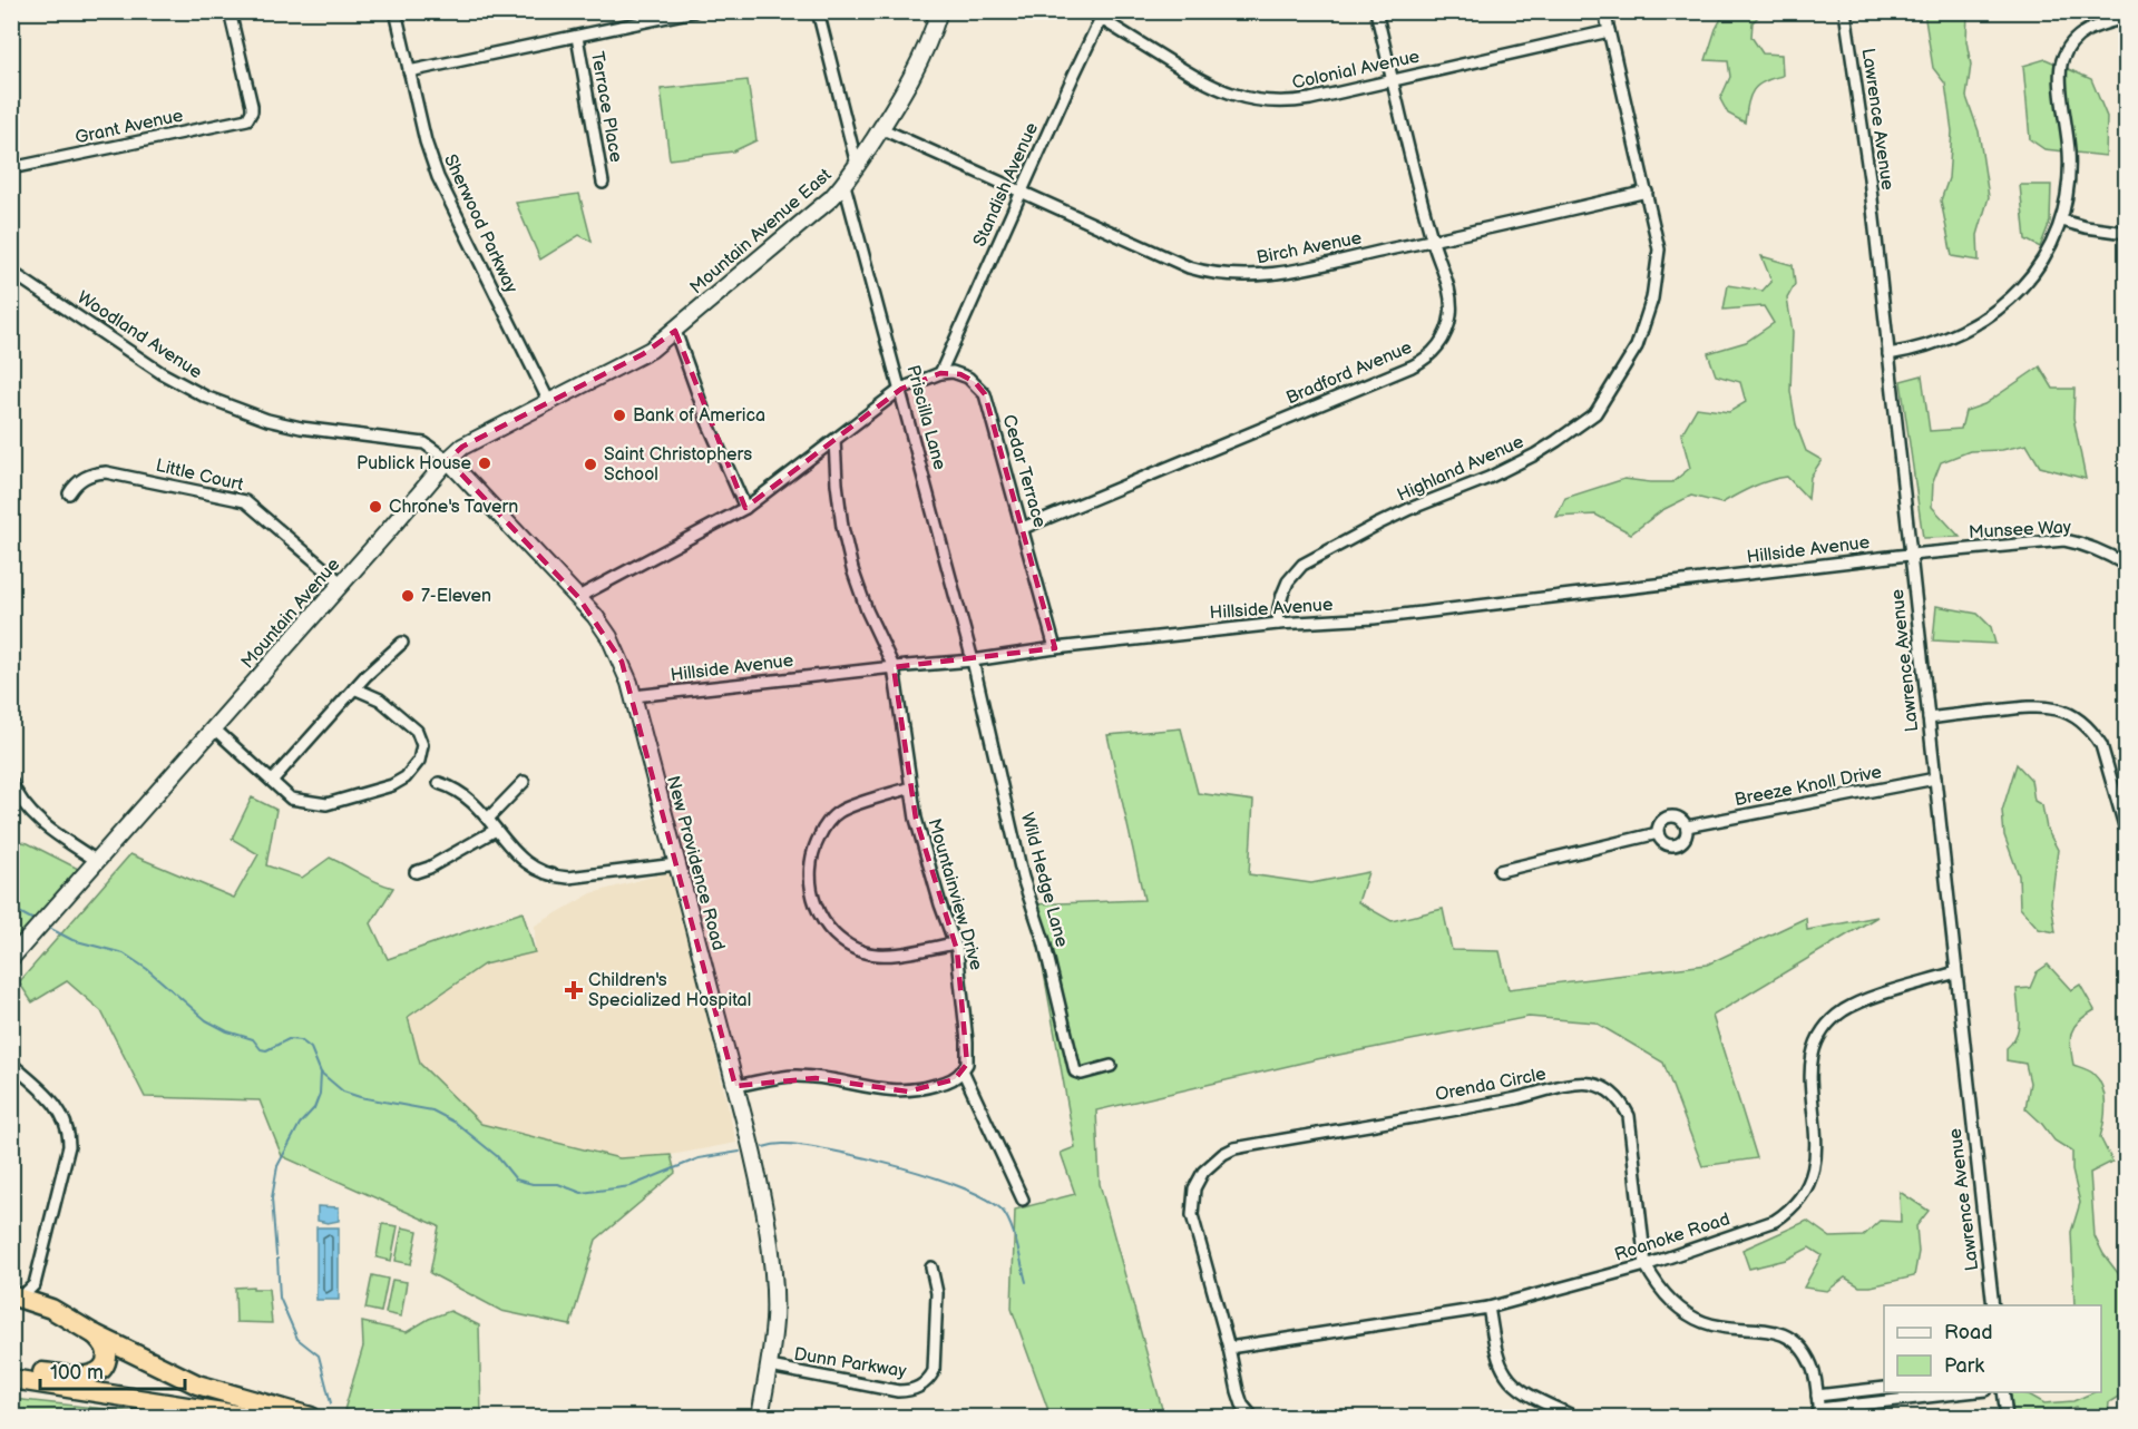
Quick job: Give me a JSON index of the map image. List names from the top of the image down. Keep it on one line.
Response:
{"streets":{"street":["Colonial Avenue","Terrace Place","Lawrence Avenue","Grant Avenue","Standish Avenue","Sherwood Parkway","Mountain Avenue East","Birch Avenue","Woodland Avenue","Bradford Avenue","Priscilla Lane","Highland Avenue","Cedar Terrace","Little Court","Munsee Way","Hillside Avenue","Mountain Avenue","Breeze Knoll Drive","New Providence Road","Wild Hedge Lane","Mountainview Drive","Orenda Circle","Roanoke Road","Dunn Parkway"]},"crossings":[["Colonial Avenue","Standish Avenue"],["Colonial Avenue","Bradford Avenue"],["Colonial Avenue","Highland Avenue"],["Lawrence Avenue","Munsee Way"],["Lawrence Avenue","Hillside Avenue"],["Lawrence Avenue","Breeze Knoll Drive"],["Lawrence Avenue","Roanoke Road"],["Standish Avenue","Birch Avenue"],["Standish Avenue","Cedar Terrace"],["Sherwood Parkway","Mountain Avenue"],["Mountain Avenue East","Birch Avenue"],["Mountain Avenue East","Priscilla Lane"],["Mountain Avenue East","Mountain Avenue"],["Birch Avenue","Bradford Avenue"],["Birch Avenue","Highland Avenue"],["Woodland Avenue","Mountain Avenue"],["Woodland Avenue","New Providence Road"],["Bradford Avenue","Cedar Terrace"],["Priscilla Lane","Hillside Avenue"],["Priscilla Lane","Wild Hedge Lane"],["Highland Avenue","Hillside Avenue"],["Cedar Terrace","Hillside Avenue"],["Little Court","Mountain Avenue"],["Munsee Way","Hillside Avenue"],["Hillside Avenue","New Providence Road"],["Hillside Avenue","Wild Hedge Lane"],["Hillside Avenue","Mountainview Drive"],["Mountain Avenue","New Providence Road"],["New Providence Road","Dunn Parkway"],["Orenda Circle","Roanoke Road"]],"places":{"other":["Bank of America","Publick House","Saint Christophers School","Chrone's Tavern","7-Eleven"],"health":["Children's Specialized Hospital"]},"legend":["Road","Park"],"scale_bar":"100 m"}
